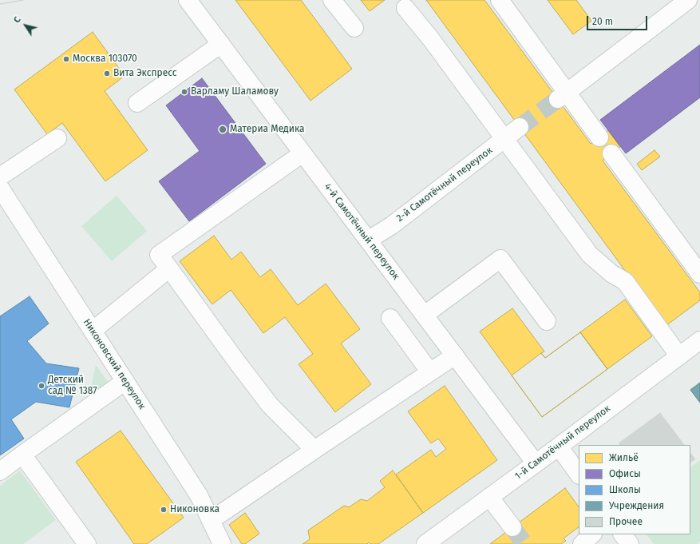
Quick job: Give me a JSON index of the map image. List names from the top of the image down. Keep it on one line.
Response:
{"streets":{"street":["2-й Самотёчный переулок","4-й Самотёчный переулок","Никоновский переулок","1-й Самотёчный переулок"]},"crossings":[["2-й Самотёчный переулок","4-й Самотёчный переулок"],["4-й Самотёчный переулок","1-й Самотёчный переулок"]],"places":["Москва 103070","Вита Экспресс","Варламу Шаламову","Материа Медика","Детский сад № 1387","Никоновка"],"legend":["Жильё","Офисы","Школы","Учреждения","Прочее"],"scale_bar":"20 m","north":"top left"}
